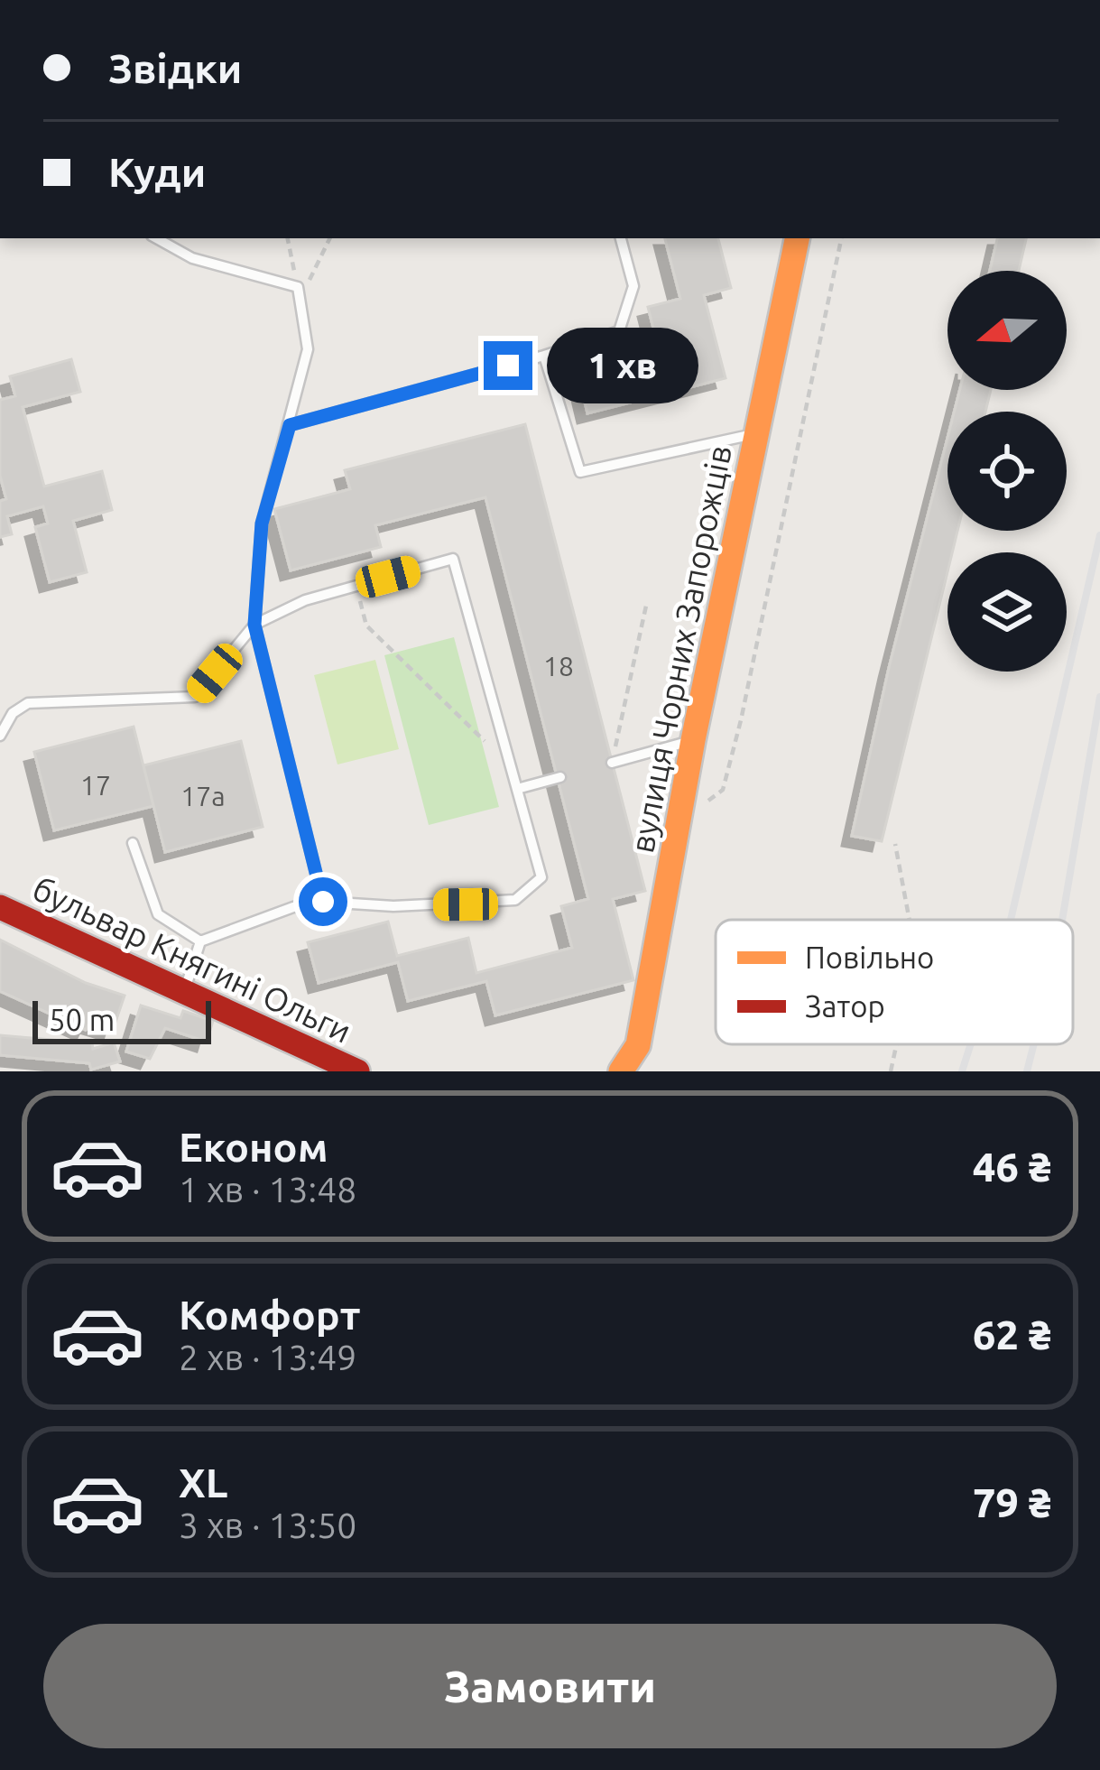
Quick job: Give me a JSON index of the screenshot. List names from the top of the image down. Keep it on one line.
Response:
{"streets":{"street":["вулиця Чорних Запорожців","бульвар Княгині Ольги"]},"house_numbers":["18","17","17а"],"legend":["Повільно","Затор"],"scale_bar":"50 m","north":"left","page":{"banner":["Звідки","Куди"],"bubble":"1 хв","scale":"50 m","list":[{"name":"Економ","note":"1 хв · 13:48","value":"46 ₴"},{"name":"Комфорт","note":"2 хв · 13:49","value":"62 ₴"},{"name":"XL","note":"3 хв · 13:50","value":"79 ₴"}],"buttons":"Замовити"}}
